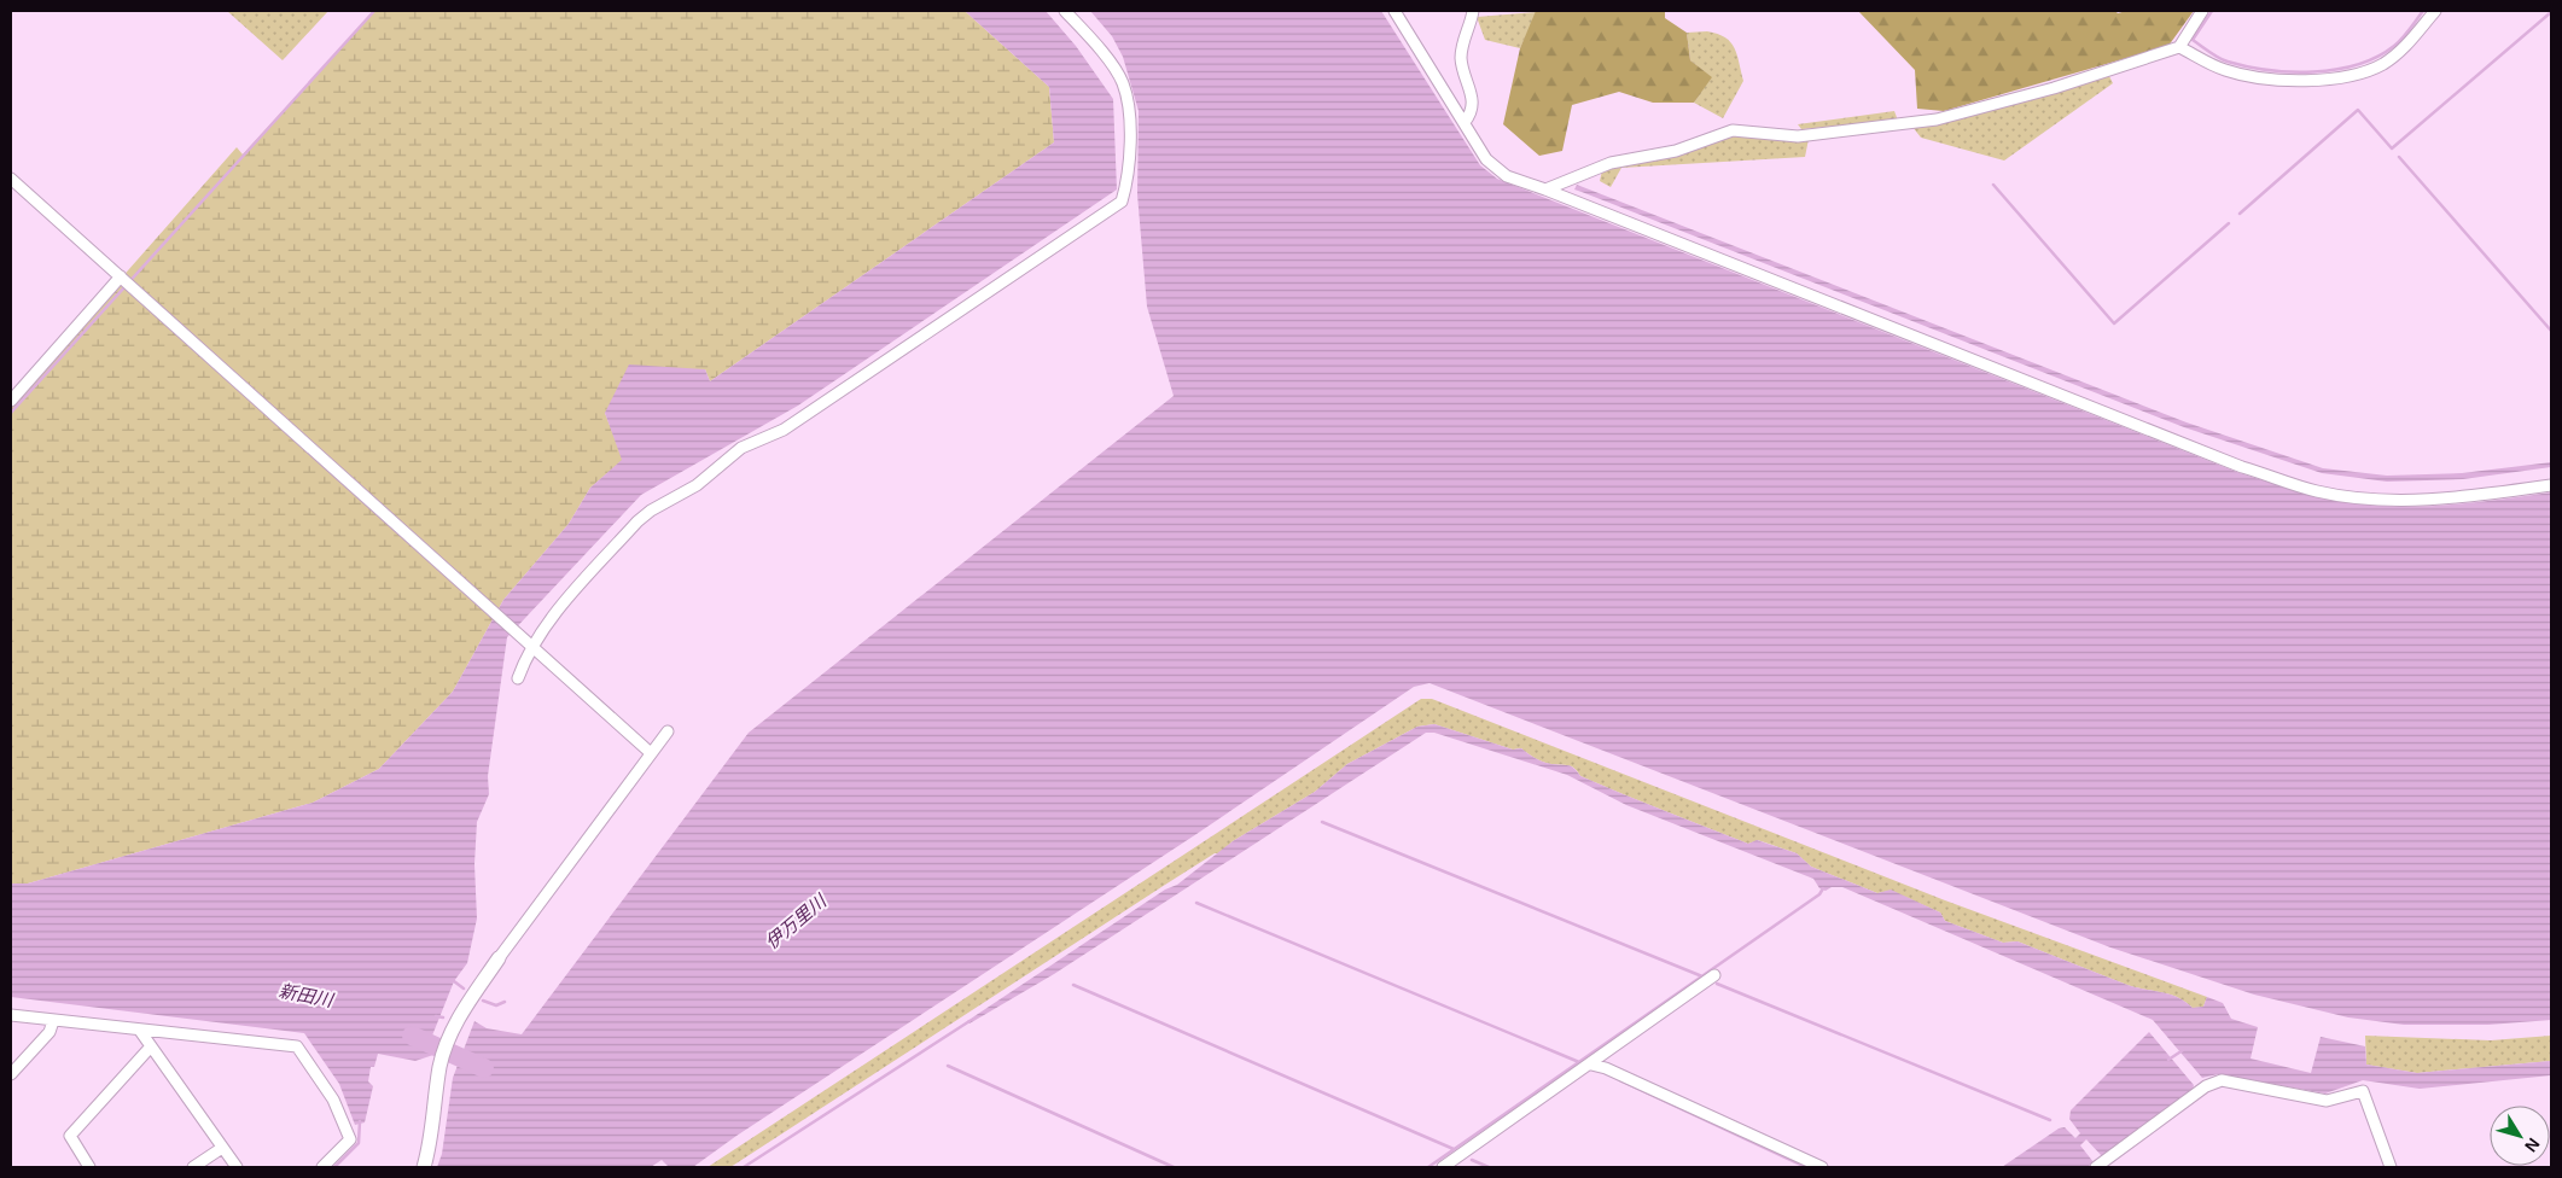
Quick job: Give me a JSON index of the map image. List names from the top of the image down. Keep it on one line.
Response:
{"water":["伊万里川","新田川"],"north":"bottom right"}
